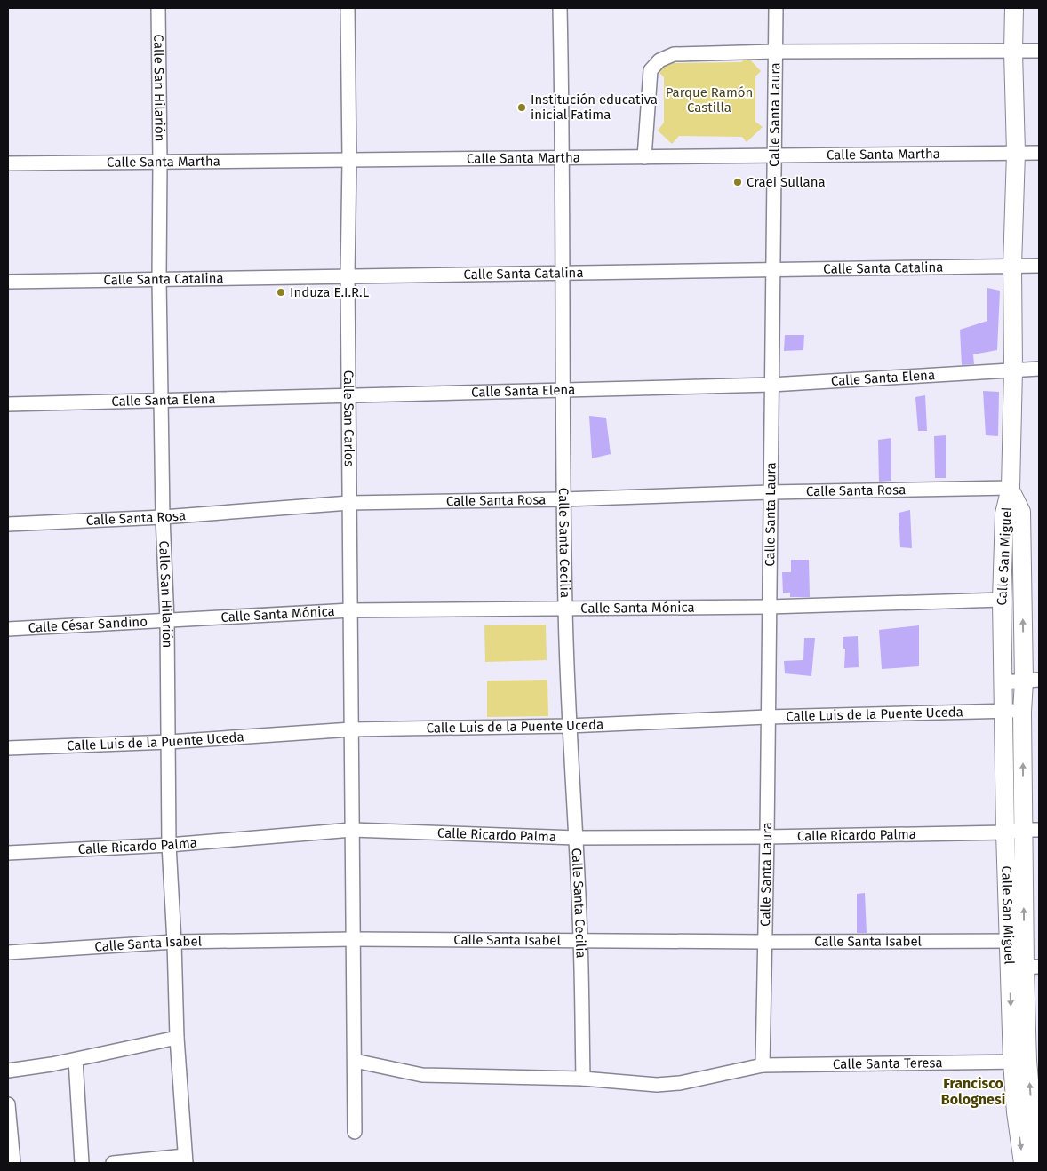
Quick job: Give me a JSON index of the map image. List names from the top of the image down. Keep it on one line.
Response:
{"streets":{"street":["Calle San Hilarión","Calle Santa Laura","Calle Santa Martha","Calle Santa Catalina","Calle Santa Elena","Calle San Carlos","Calle Santa Rosa","Calle Santa Cecilia","Calle San Miguel","Calle Santa Mónica","Calle César Sandino","Calle Luis de la Puente Uceda","Calle Ricardo Palma","Calle Santa Isabel","Calle Santa Teresa"]},"crossings":[["Calle San Hilarión","Calle Santa Martha"],["Calle San Hilarión","Calle Santa Catalina"],["Calle San Hilarión","Calle Santa Elena"],["Calle San Hilarión","Calle Santa Rosa"],["Calle San Hilarión","Calle Santa Mónica"],["Calle San Hilarión","Calle César Sandino"],["Calle San Hilarión","Calle Luis de la Puente Uceda"],["Calle San Hilarión","Calle Ricardo Palma"],["Calle San Hilarión","Calle Santa Isabel"],["Calle Santa Laura","Calle Santa Martha"],["Calle Santa Laura","Calle Santa Catalina"],["Calle Santa Laura","Calle Santa Elena"],["Calle Santa Laura","Calle Santa Rosa"],["Calle Santa Laura","Calle Santa Mónica"],["Calle Santa Laura","Calle Luis de la Puente Uceda"],["Calle Santa Laura","Calle Ricardo Palma"],["Calle Santa Laura","Calle Santa Isabel"],["Calle Santa Laura","Calle Santa Teresa"],["Calle Santa Martha","Calle San Carlos"],["Calle Santa Martha","Calle Santa Cecilia"],["Calle Santa Catalina","Calle San Carlos"],["Calle Santa Catalina","Calle Santa Cecilia"],["Calle Santa Elena","Calle San Carlos"],["Calle Santa Elena","Calle Santa Cecilia"],["Calle San Carlos","Calle Santa Rosa"],["Calle San Carlos","Calle Santa Mónica"],["Calle San Carlos","Calle Luis de la Puente Uceda"],["Calle San Carlos","Calle Ricardo Palma"],["Calle San Carlos","Calle Santa Isabel"],["Calle San Carlos","Calle Santa Teresa"],["Calle Santa Rosa","Calle Santa Cecilia"],["Calle Santa Rosa","Calle San Miguel"],["Calle Santa Cecilia","Calle Santa Mónica"],["Calle Santa Cecilia","Calle Luis de la Puente Uceda"],["Calle Santa Cecilia","Calle Ricardo Palma"],["Calle Santa Cecilia","Calle Santa Isabel"],["Calle Santa Cecilia","Calle Santa Teresa"],["Calle San Miguel","Calle Santa Mónica"],["Calle San Miguel","Calle Luis de la Puente Uceda"],["Calle San Miguel","Calle Ricardo Palma"],["Calle San Miguel","Calle Santa Isabel"],["Calle San Miguel","Calle Santa Teresa"],["Calle Santa Mónica","Calle César Sandino"]],"districts":["Francisco Bolognesi"],"parks":["Parque Ramón Castilla"],"places":["Institución educativa inicial Fatima","Craei Sullana","Induza E.I.R.L"]}
